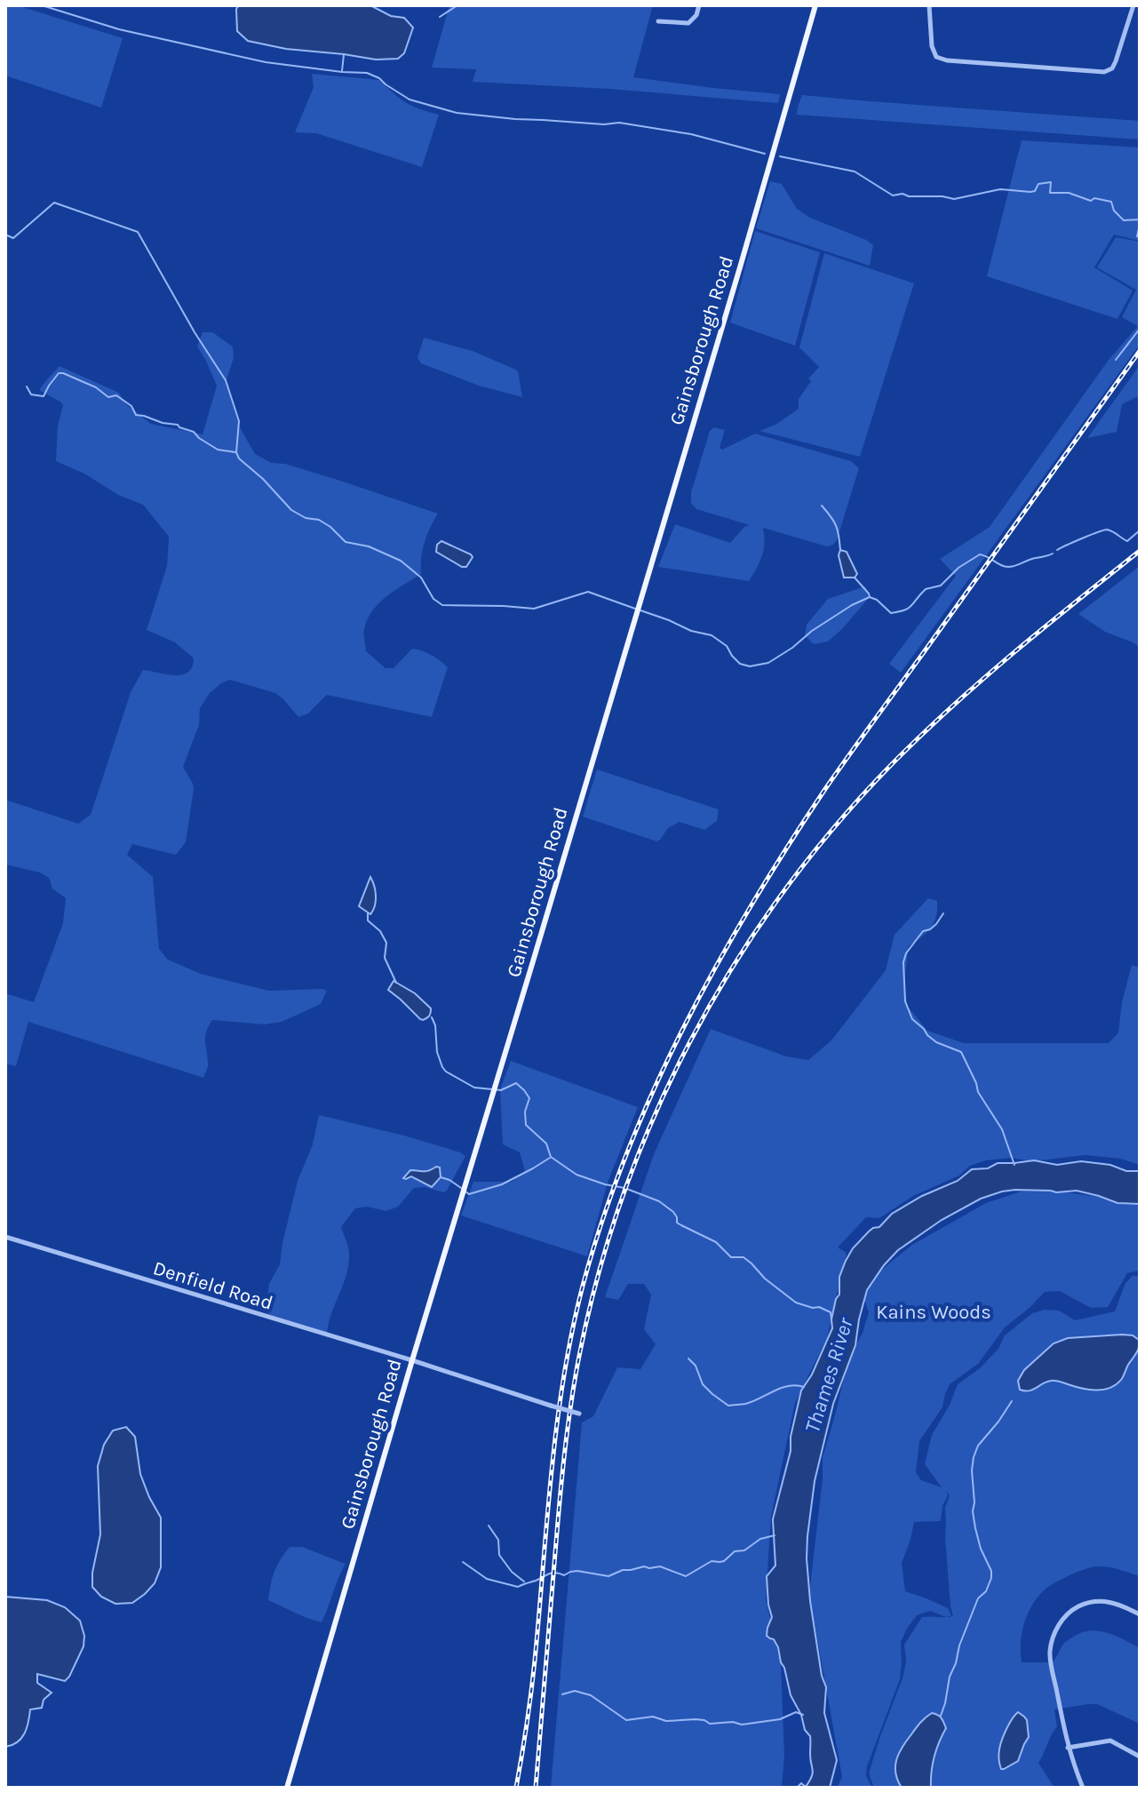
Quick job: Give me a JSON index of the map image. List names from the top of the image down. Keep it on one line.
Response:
{"streets":{"main road":["Gainsborough Road"],"street":["Denfield Road"]},"crossings":[["Gainsborough Road","Denfield Road"]],"water":["Thames River"],"parks":["Kains Woods"]}
